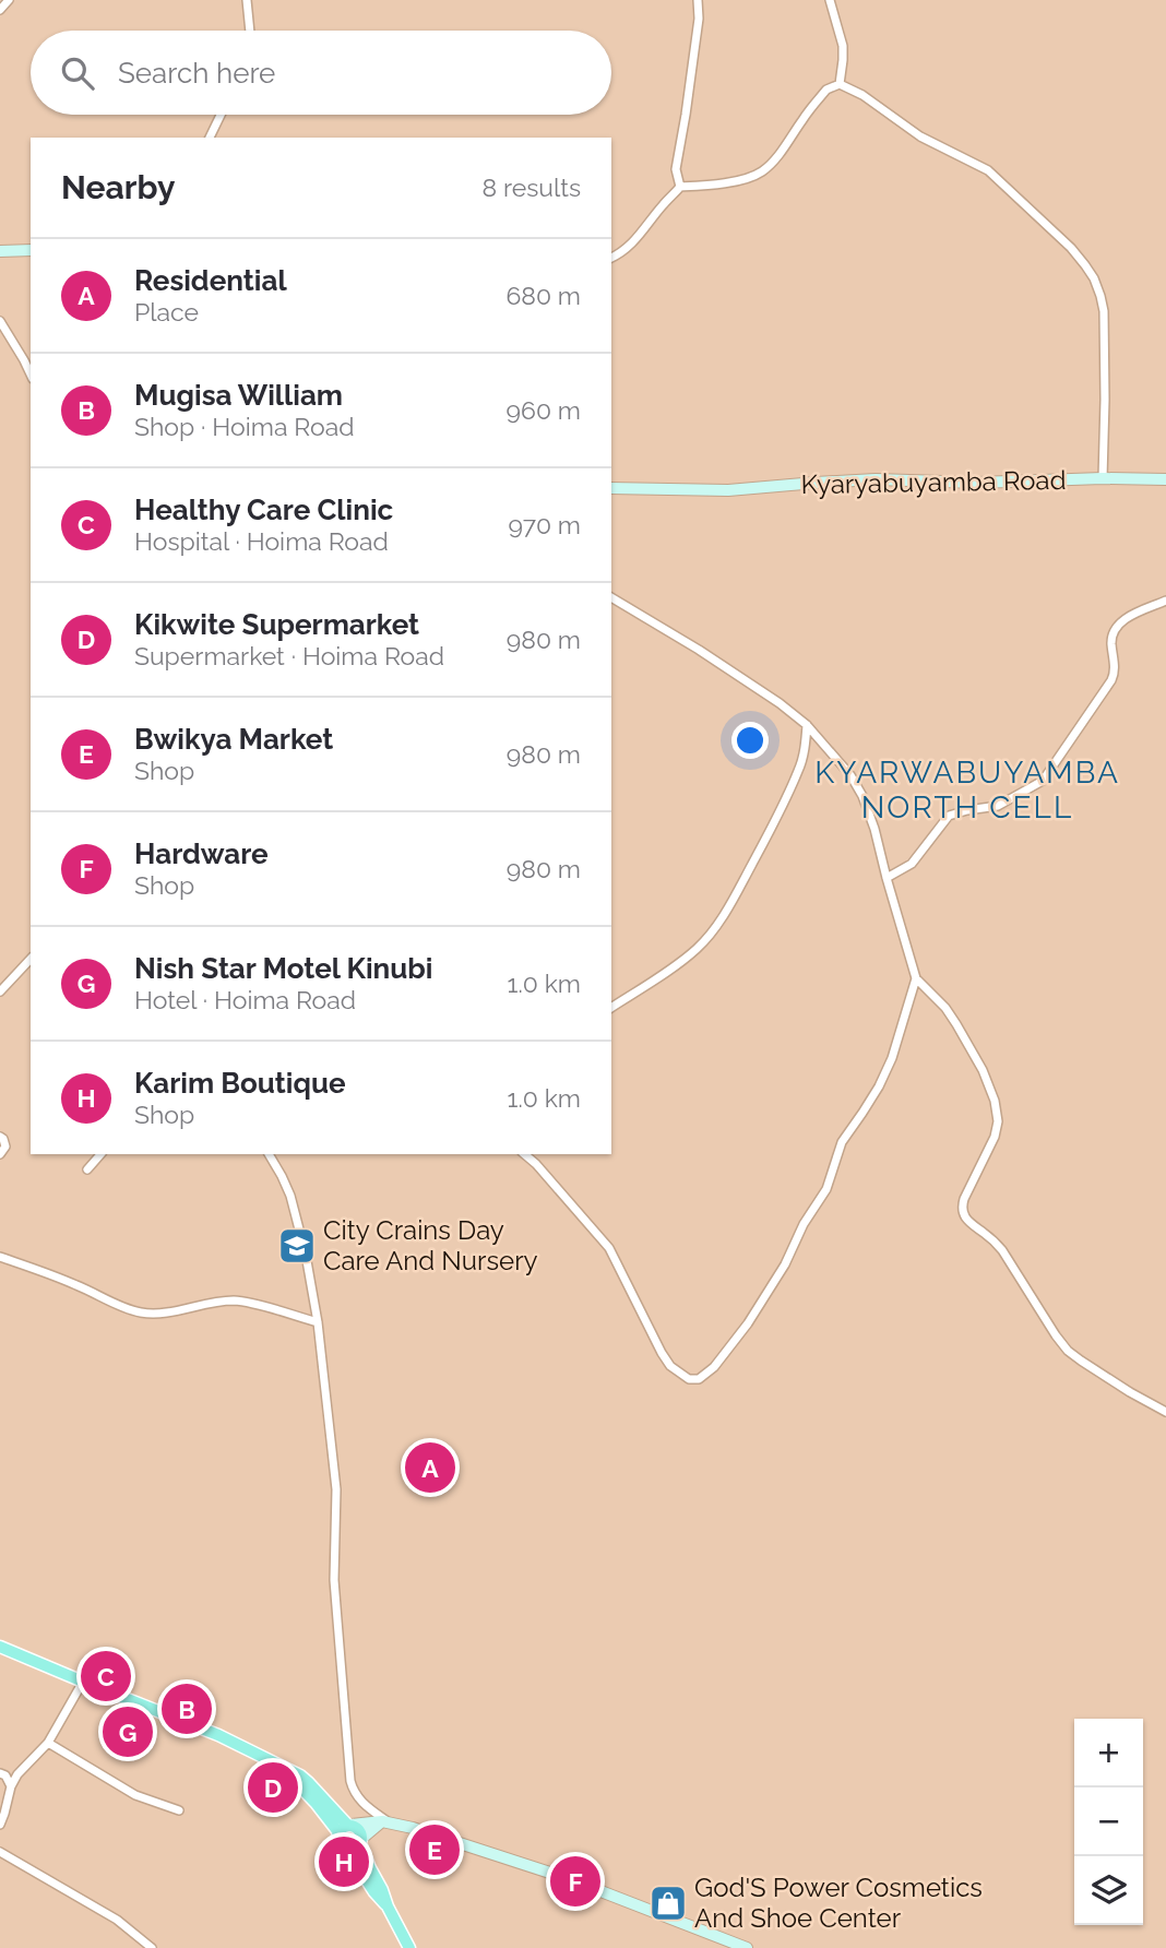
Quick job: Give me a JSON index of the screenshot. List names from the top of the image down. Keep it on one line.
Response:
{"streets":{"street":["Kyaryabuyamba Road"]},"districts":["KYARWABUYAMBA NORTH CELL"],"places":{"school or university":["City Crains Day Care And Nursery"],"shop":["God'S Power Cosmetics And Shoe Center"]},"page":{"search":"Search here","heading":["Nearby","8 results"],"list":[{"mark":"A","name":"Residential","note":"Place","value":"680 m"},{"mark":"B","name":"Mugisa William","note":"Shop · Hoima Road","value":"960 m"},{"mark":"C","name":"Healthy Care Clinic","note":"Hospital · Hoima Road","value":"970 m"},{"mark":"D","name":"Kikwite Supermarket","note":"Supermarket · Hoima Road","value":"980 m"},{"mark":"E","name":"Bwikya Market","note":"Shop","value":"980 m"},{"mark":"F","name":"Hardware","note":"Shop","value":"980 m"},{"mark":"G","name":"Nish Star Motel Kinubi","note":"Hotel · Hoima Road","value":"1.0 km"},{"mark":"H","name":"Karim Boutique","note":"Shop","value":"1.0 km"}],"pins":["A","C","B","G","D","E","H","F"],"map_buttons":["+","−"]}}
